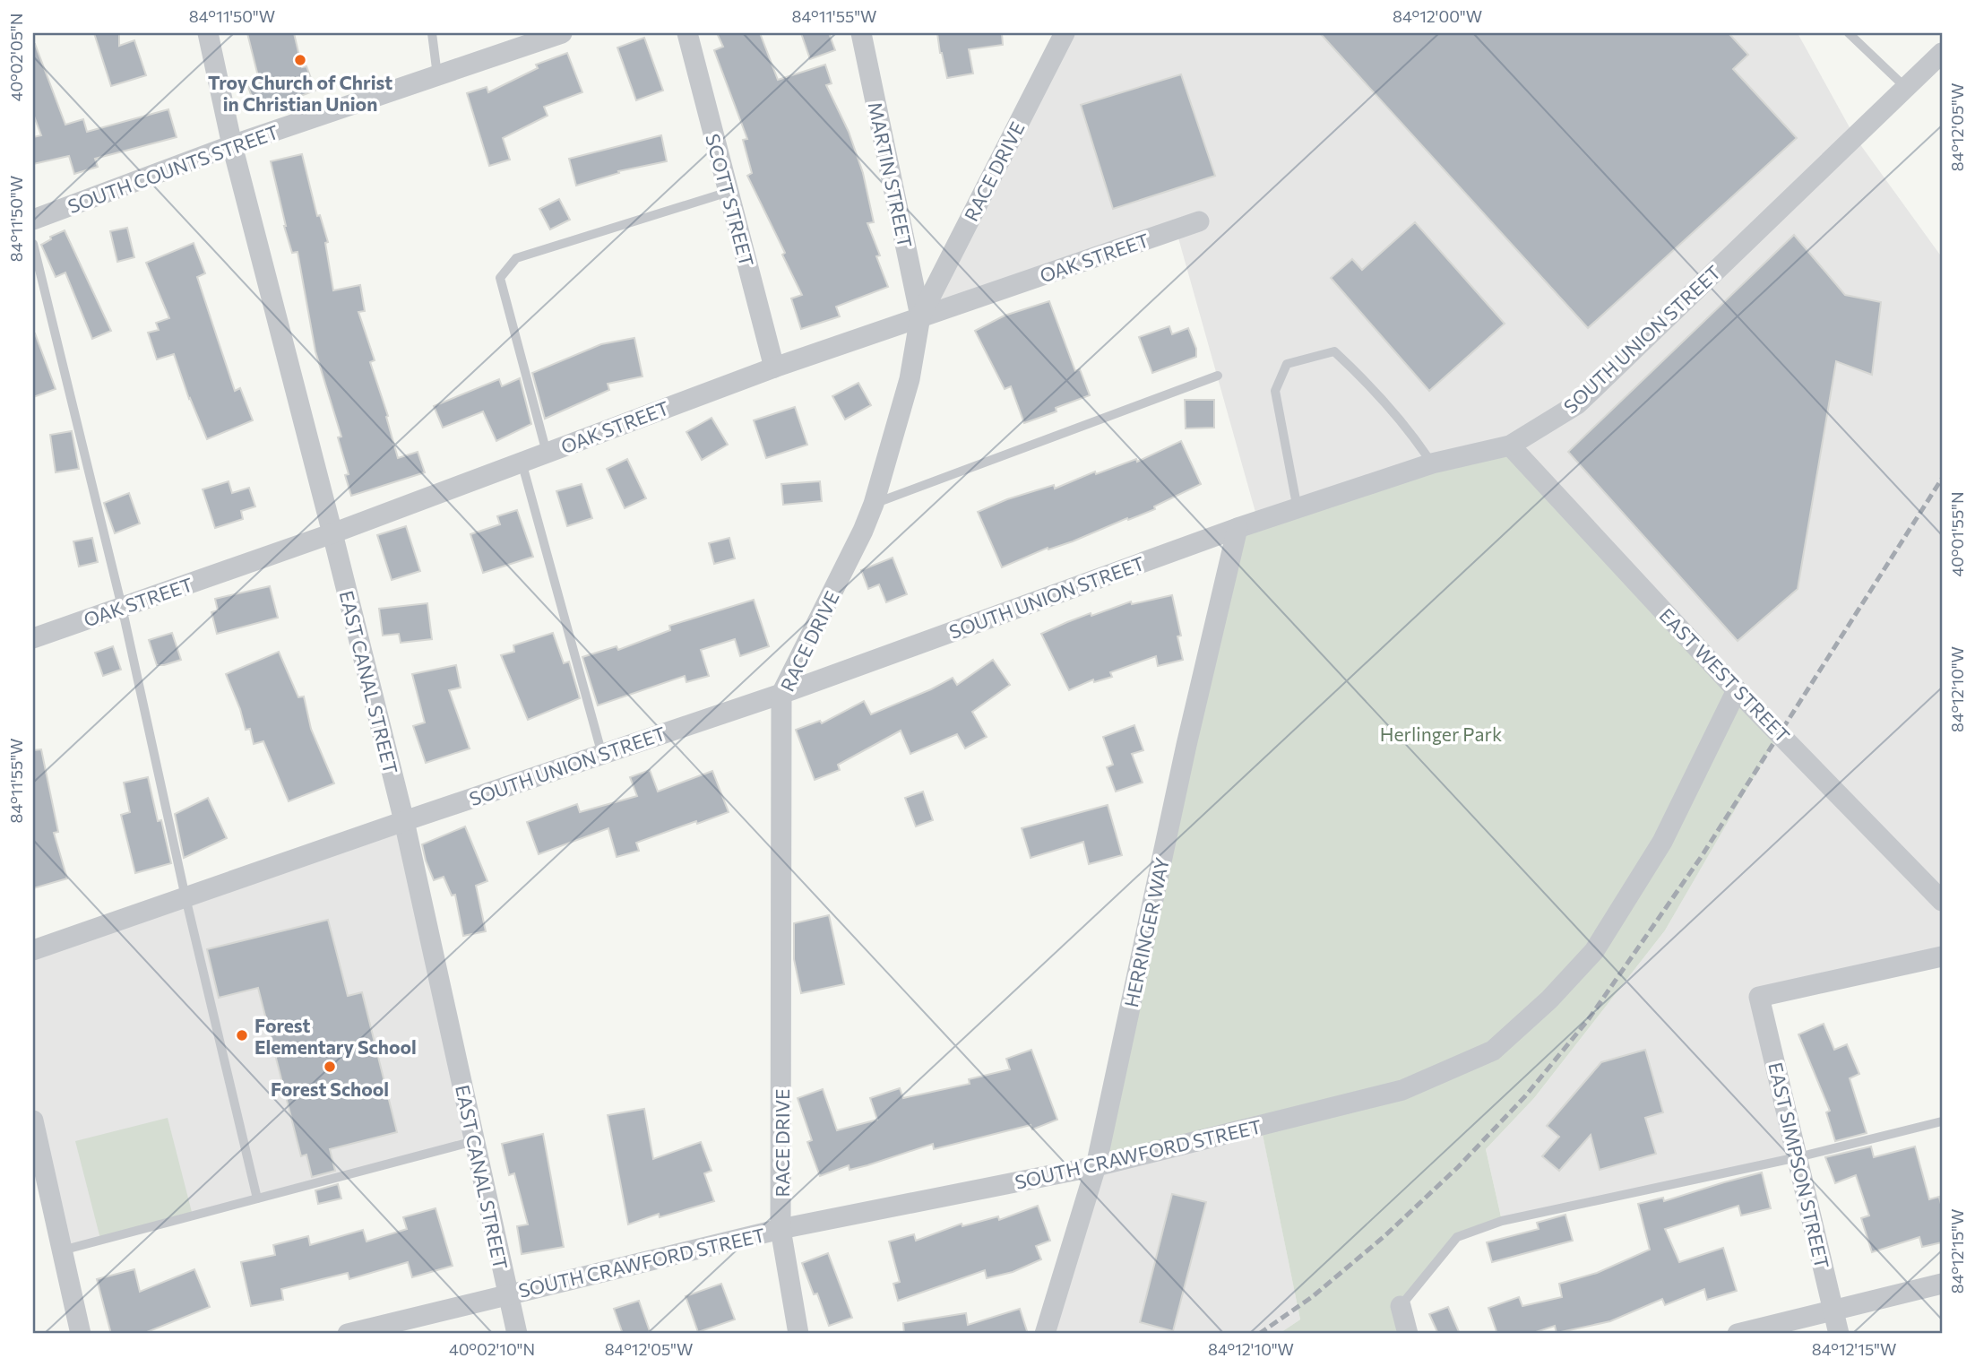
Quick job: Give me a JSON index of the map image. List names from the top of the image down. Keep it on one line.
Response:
{"streets":{"street":["SOUTH COUNTS STREET","RACE DRIVE","MARTIN STREET","SCOTT STREET","OAK STREET","SOUTH UNION STREET","EAST WEST STREET","EAST CANAL STREET","HERRINGER WAY","SOUTH CRAWFORD STREET","EAST SIMPSON STREET"]},"crossings":[["SOUTH COUNTS STREET","EAST CANAL STREET"],["RACE DRIVE","MARTIN STREET"],["RACE DRIVE","OAK STREET"],["RACE DRIVE","SOUTH UNION STREET"],["RACE DRIVE","SOUTH CRAWFORD STREET"],["MARTIN STREET","OAK STREET"],["SCOTT STREET","OAK STREET"],["OAK STREET","EAST CANAL STREET"],["SOUTH UNION STREET","EAST WEST STREET"],["SOUTH UNION STREET","EAST CANAL STREET"],["SOUTH UNION STREET","HERRINGER WAY"],["EAST WEST STREET","SOUTH CRAWFORD STREET"],["EAST CANAL STREET","SOUTH CRAWFORD STREET"],["HERRINGER WAY","SOUTH CRAWFORD STREET"]],"parks":["Herlinger Park"],"places":["Troy Church of Christ in Christian Union","Forest Elementary School","Forest School"],"coordinates":["84°11'50\"W","84°11'55\"W","84°12'00\"W","40°02'05\"N","84°12'05\"W","40°01'55\"N","84°12'10\"W","84°12'15\"W","40°02'10\"N"]}
